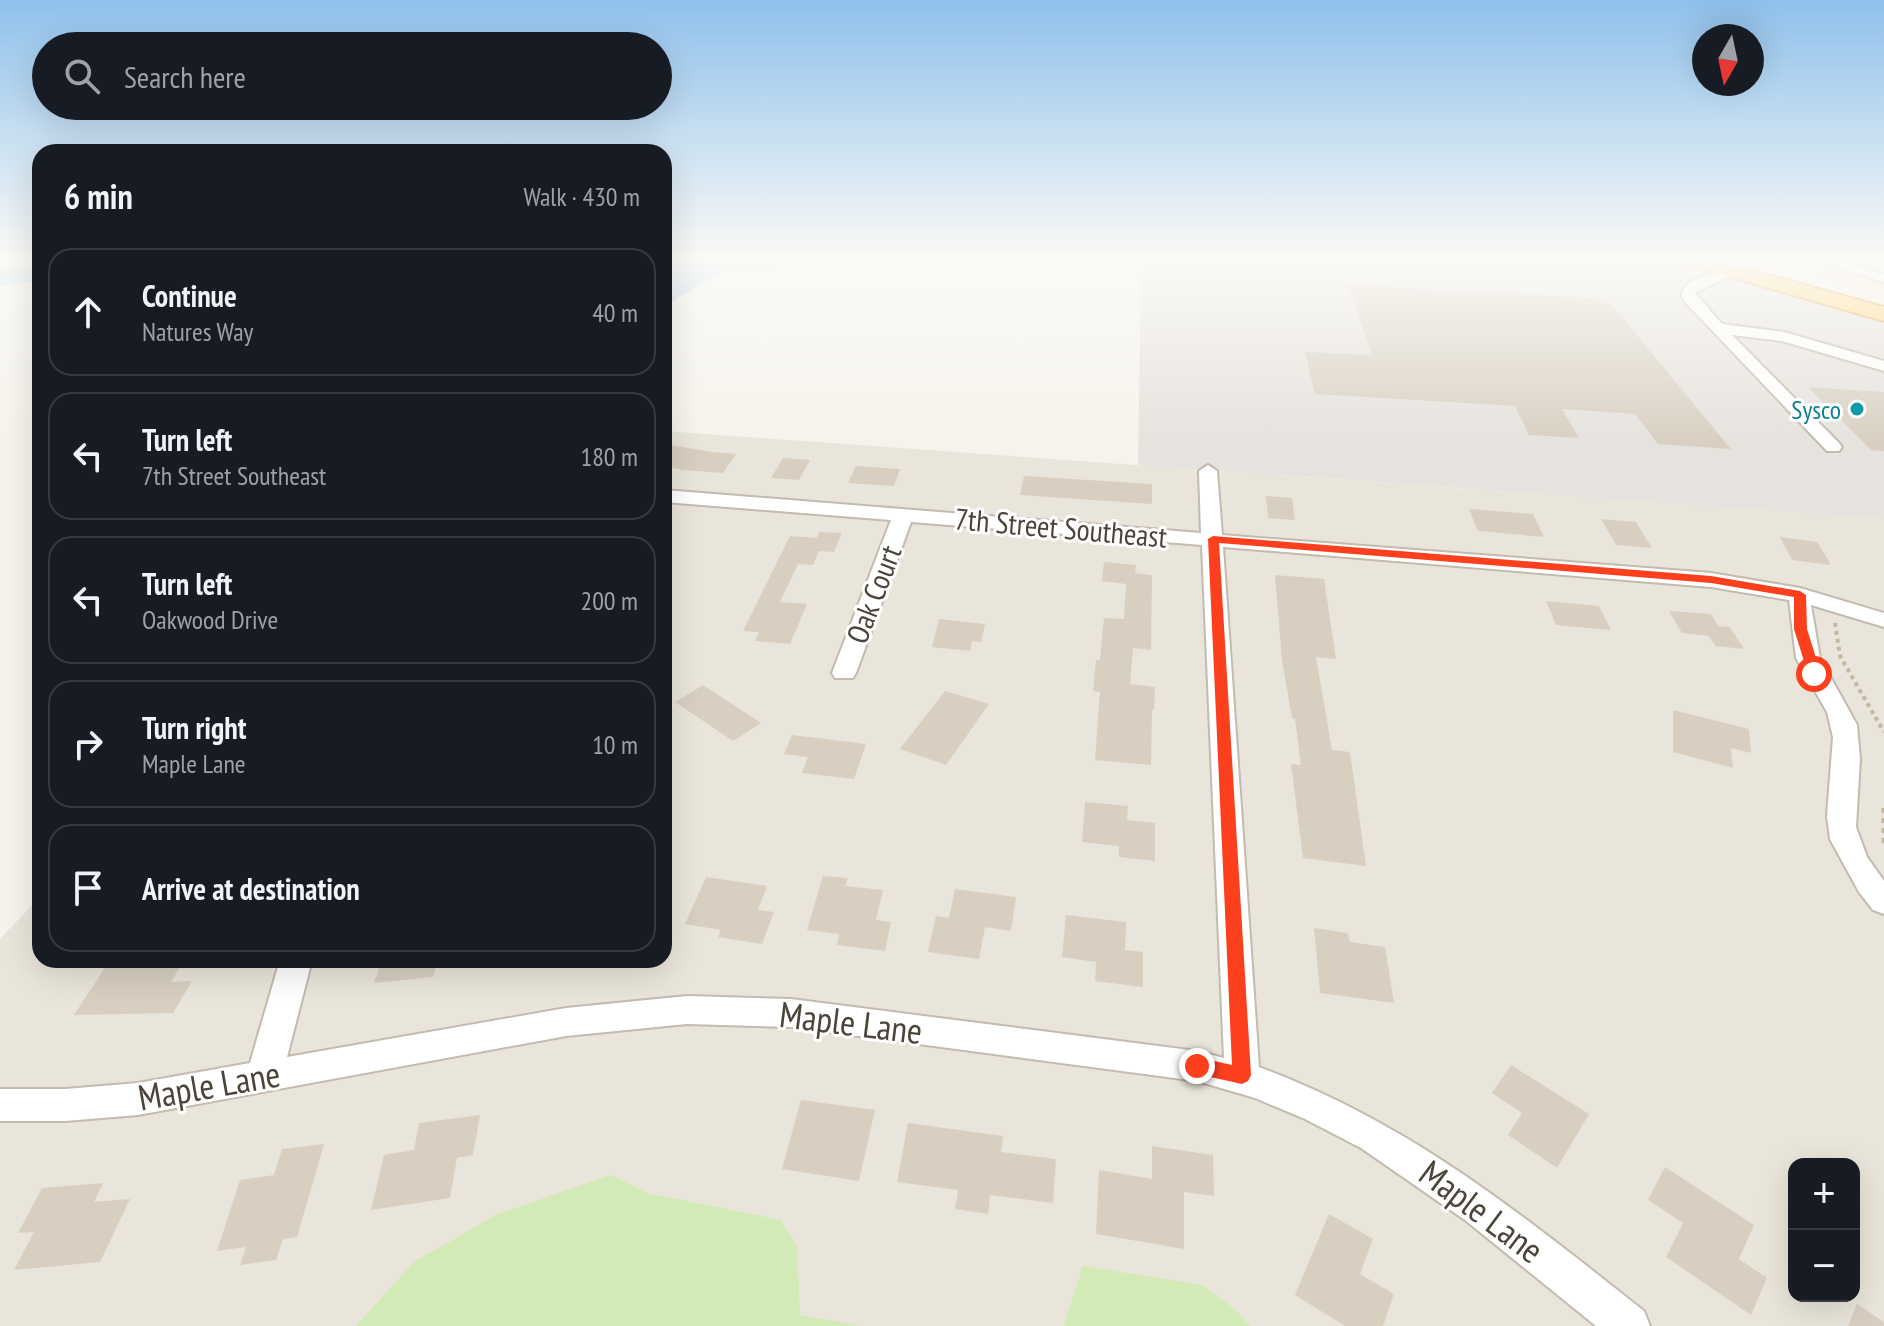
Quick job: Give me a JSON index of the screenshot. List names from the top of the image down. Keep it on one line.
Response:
{"streets":{"street":["7th Street Southeast","Oak Court","Maple Lane"]},"crossings":[["7th Street Southeast","Oak Court"]],"places":["Sysco"],"north":"bottom","page":{"search":"Search here","heading":["6 min","Walk · 430 m"],"list":[["Continue","Natures Way","40 m"],["Turn left","7th Street Southeast","180 m"],["Turn left","Oakwood Drive","200 m"],["Turn right","Maple Lane","10 m"],"Arrive at destination"],"map_buttons":["+","−"]}}
